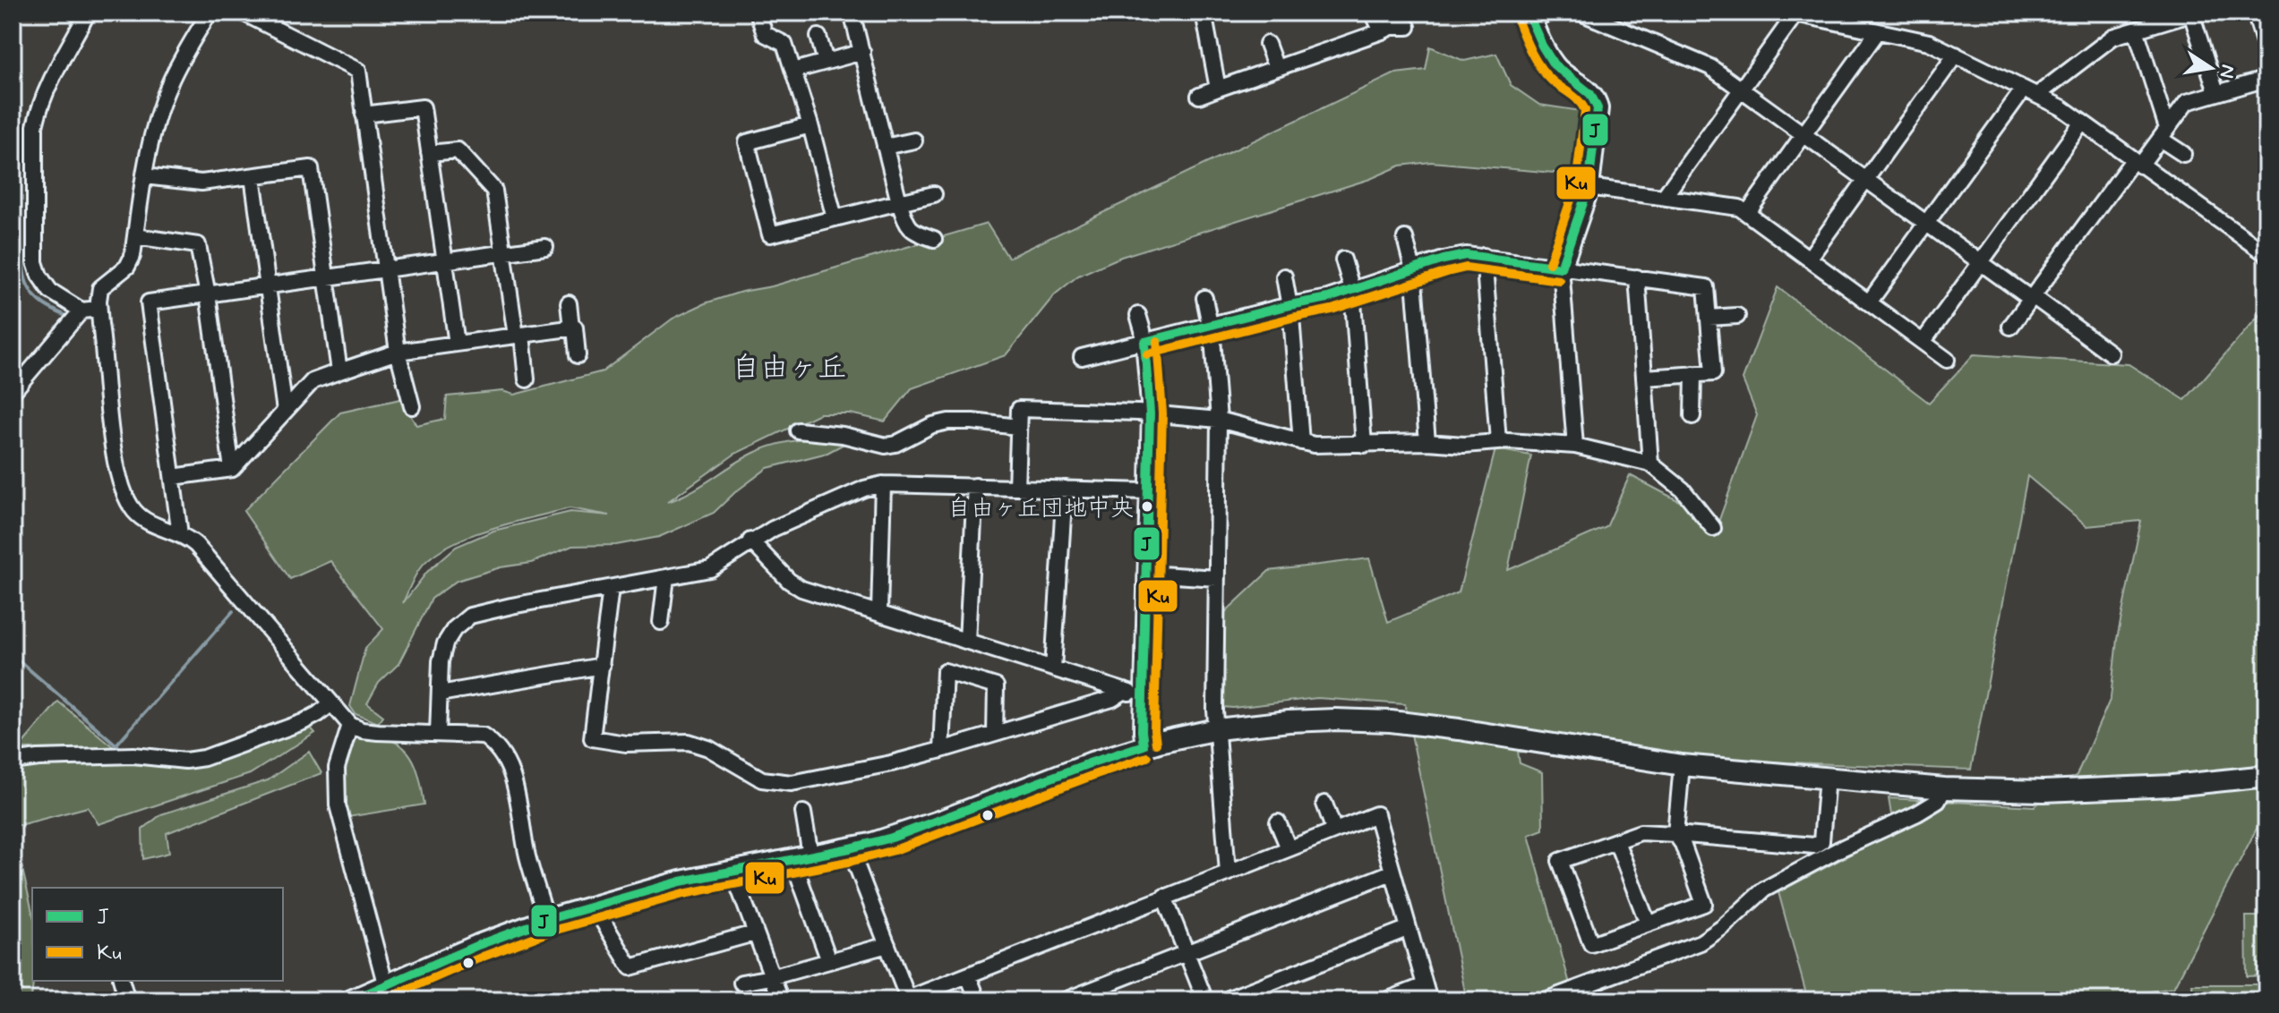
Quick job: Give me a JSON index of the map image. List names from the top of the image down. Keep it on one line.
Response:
{"districts":["自由ヶ丘"],"places":["自由ヶ丘団地中央"],"lines":["transit line J","transit line Ku"],"legend":["J","Ku"],"north":"right"}
